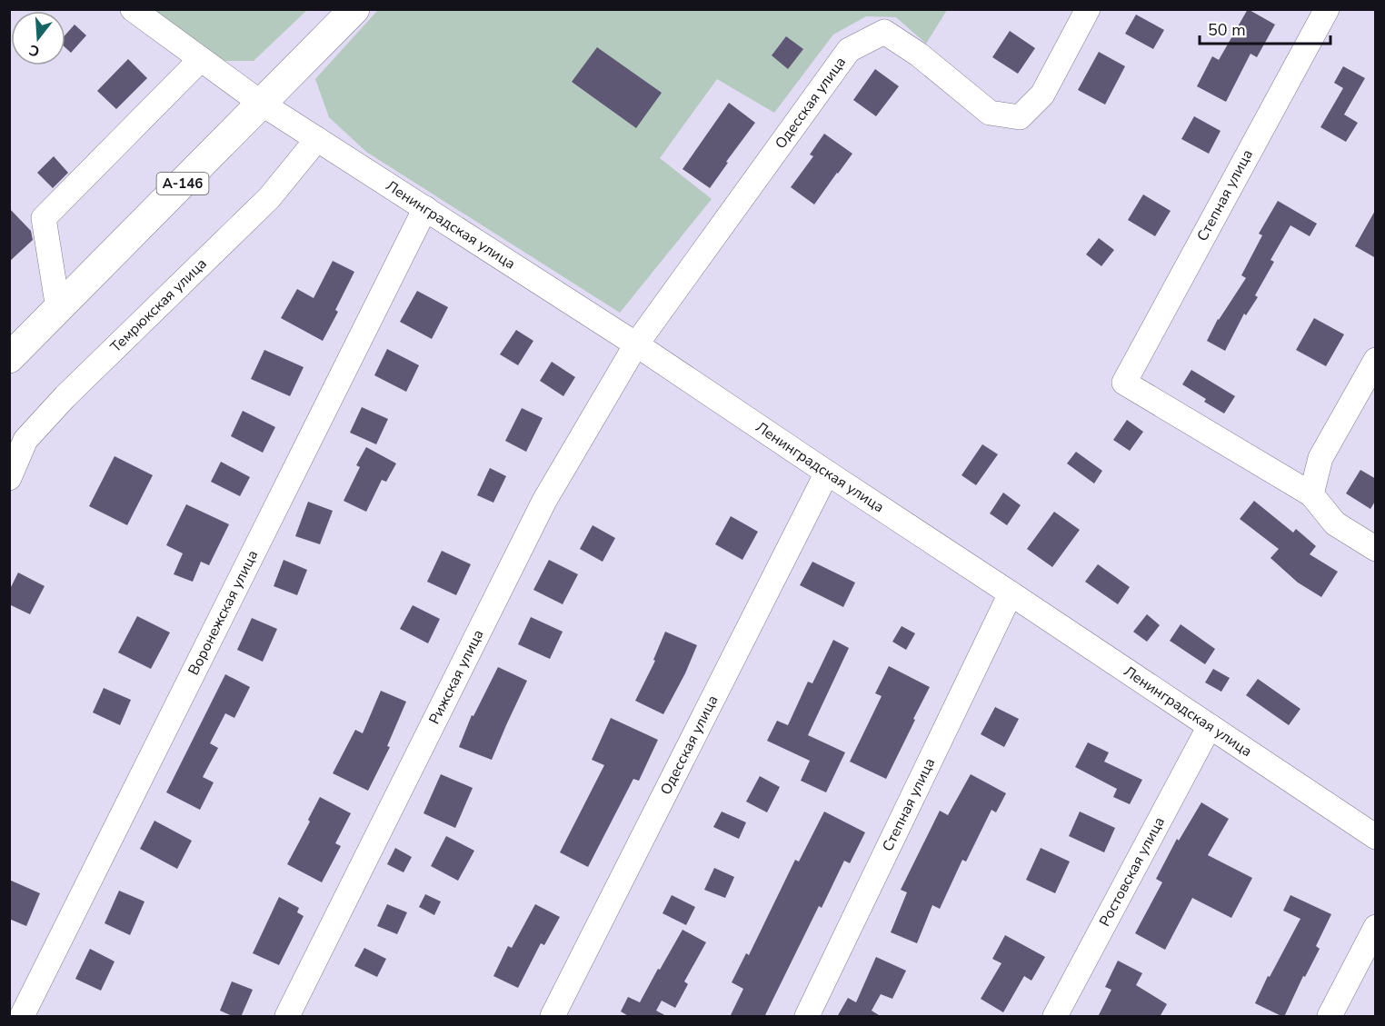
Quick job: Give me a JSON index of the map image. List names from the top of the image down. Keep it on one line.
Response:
{"streets":{"highway":["А-146"],"street":["Одесская улица","Степная улица","Ленинградская улица","Темрюкская улица","Воронежская улица","Рижская улица","Ростовская улица"]},"crossings":[["Одесская улица","Ленинградская улица"],["Одесская улица","Рижская улица"],["А-146","Ленинградская улица"],["Степная улица","Ленинградская улица"],["Ленинградская улица","Темрюкская улица"],["Ленинградская улица","Воронежская улица"],["Ленинградская улица","Рижская улица"],["Ленинградская улица","Ростовская улица"]],"scale_bar":"50 m","north":"bottom"}
